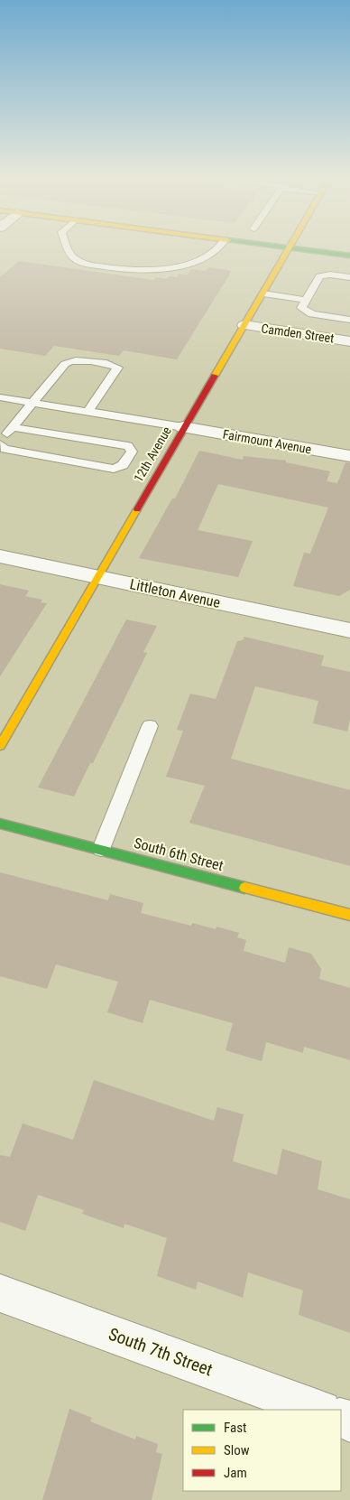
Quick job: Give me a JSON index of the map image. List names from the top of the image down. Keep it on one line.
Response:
{"streets":{"street":["Camden Street","Fairmount Avenue","12th Avenue","Littleton Avenue","South 6th Street","South 7th Street"]},"crossings":[["Camden Street","12th Avenue"],["Fairmount Avenue","12th Avenue"],["12th Avenue","Littleton Avenue"]],"legend":["Fast","Slow","Jam"]}
